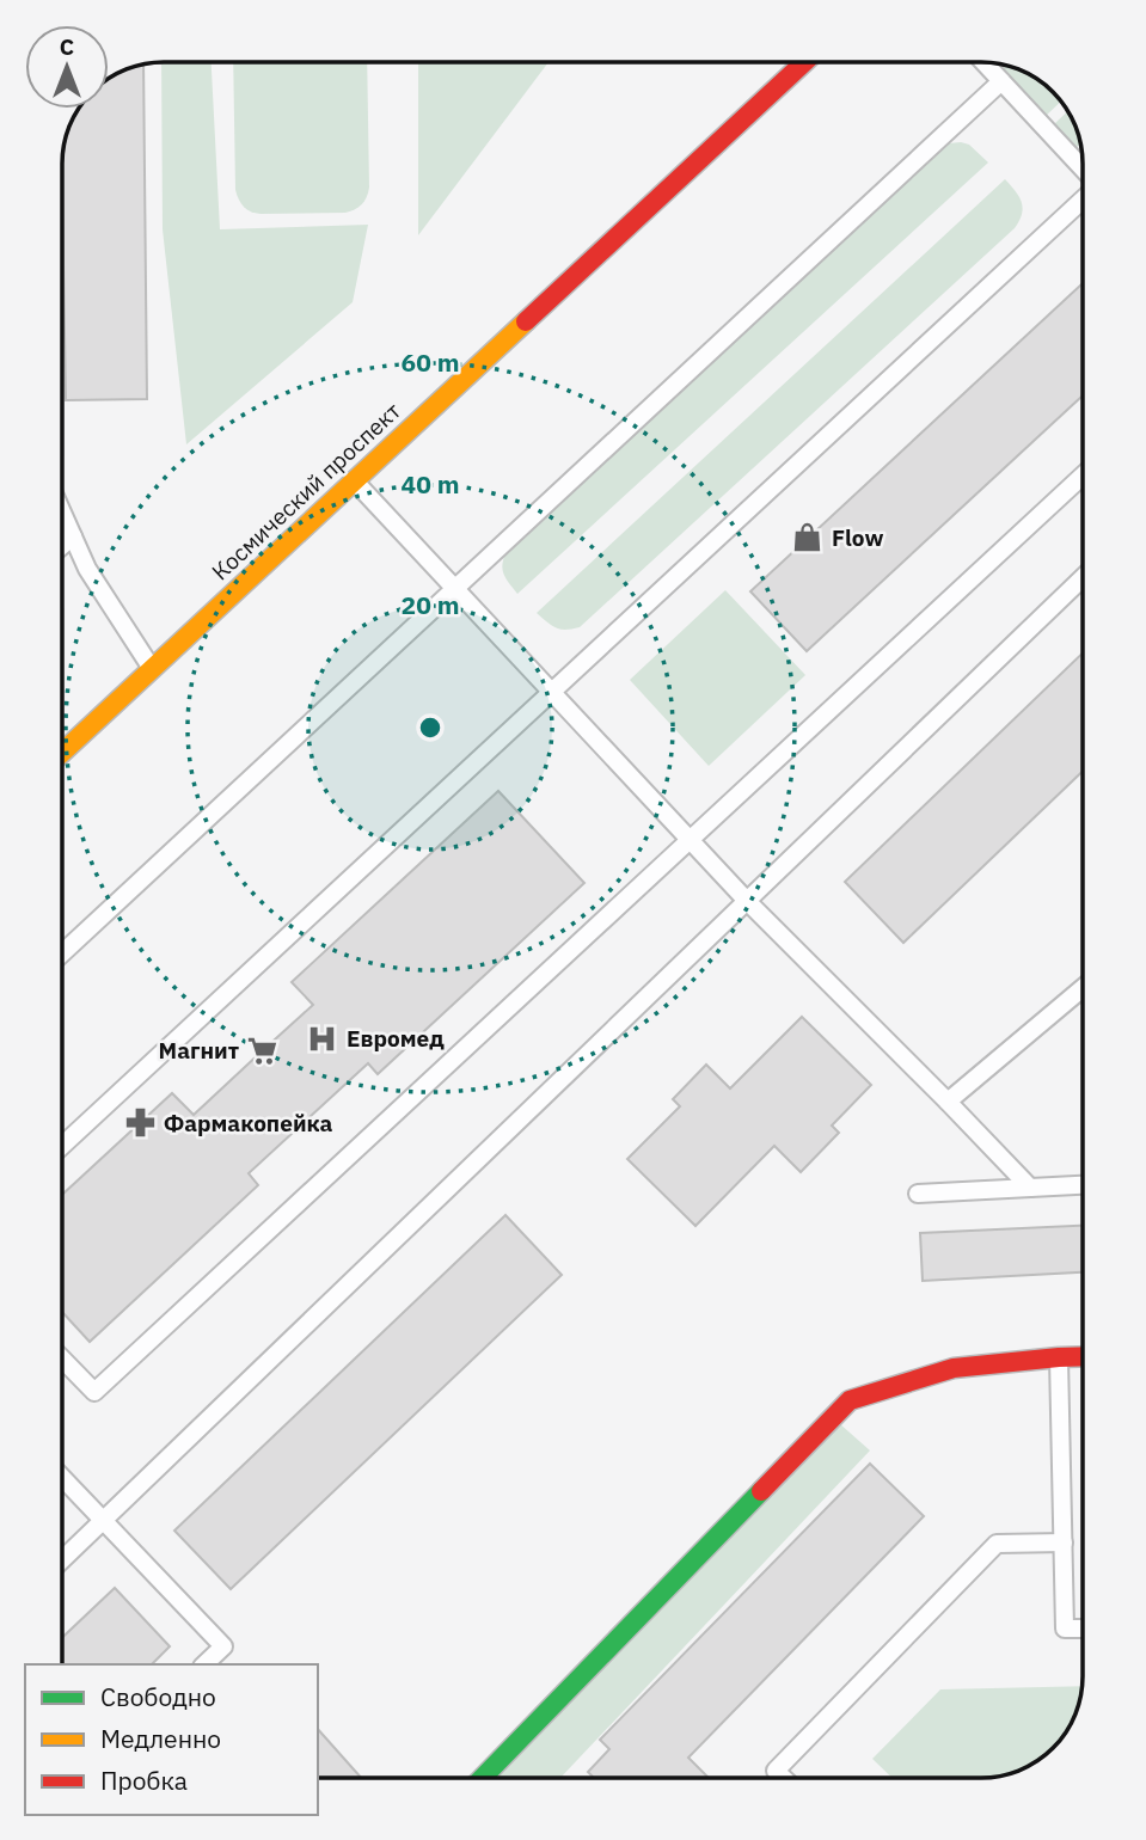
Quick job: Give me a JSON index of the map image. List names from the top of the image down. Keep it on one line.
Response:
{"streets":{"main road":["Космический проспект"]},"places":{"shop":["Flow"],"hospital":["Евромед"],"supermarket":["Магнит"],"pharmacy":["Фармакопейка"]},"legend":["Свободно","Медленно","Пробка"],"north":"top","rings":["60 m","40 m","20 m"]}
